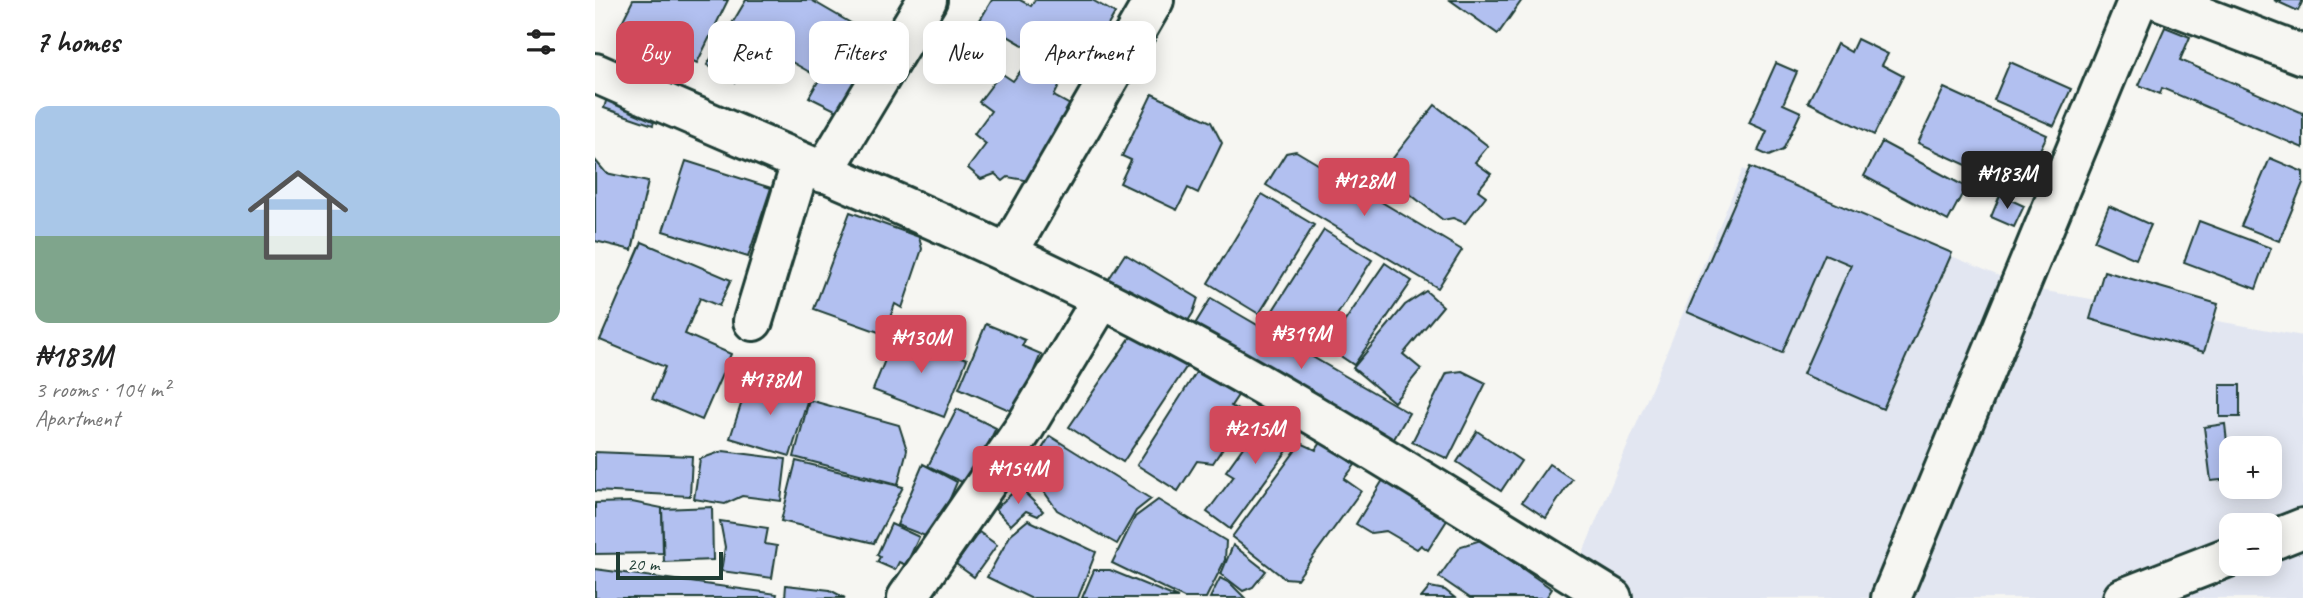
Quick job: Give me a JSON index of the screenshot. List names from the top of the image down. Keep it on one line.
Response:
{"scale_bar":"20 m","page":{"heading":"7 homes","chip":["Buy","Rent","Filters","New","Apartment"],"list":[{"name":"₦183M","note":"3 rooms · 104 m² · Apartment"}],"price":["₦183M","₦128M","₦319M","₦130M","₦178M","₦215M","₦154M"],"map_buttons":["+","−"],"scale":"20 m"}}
